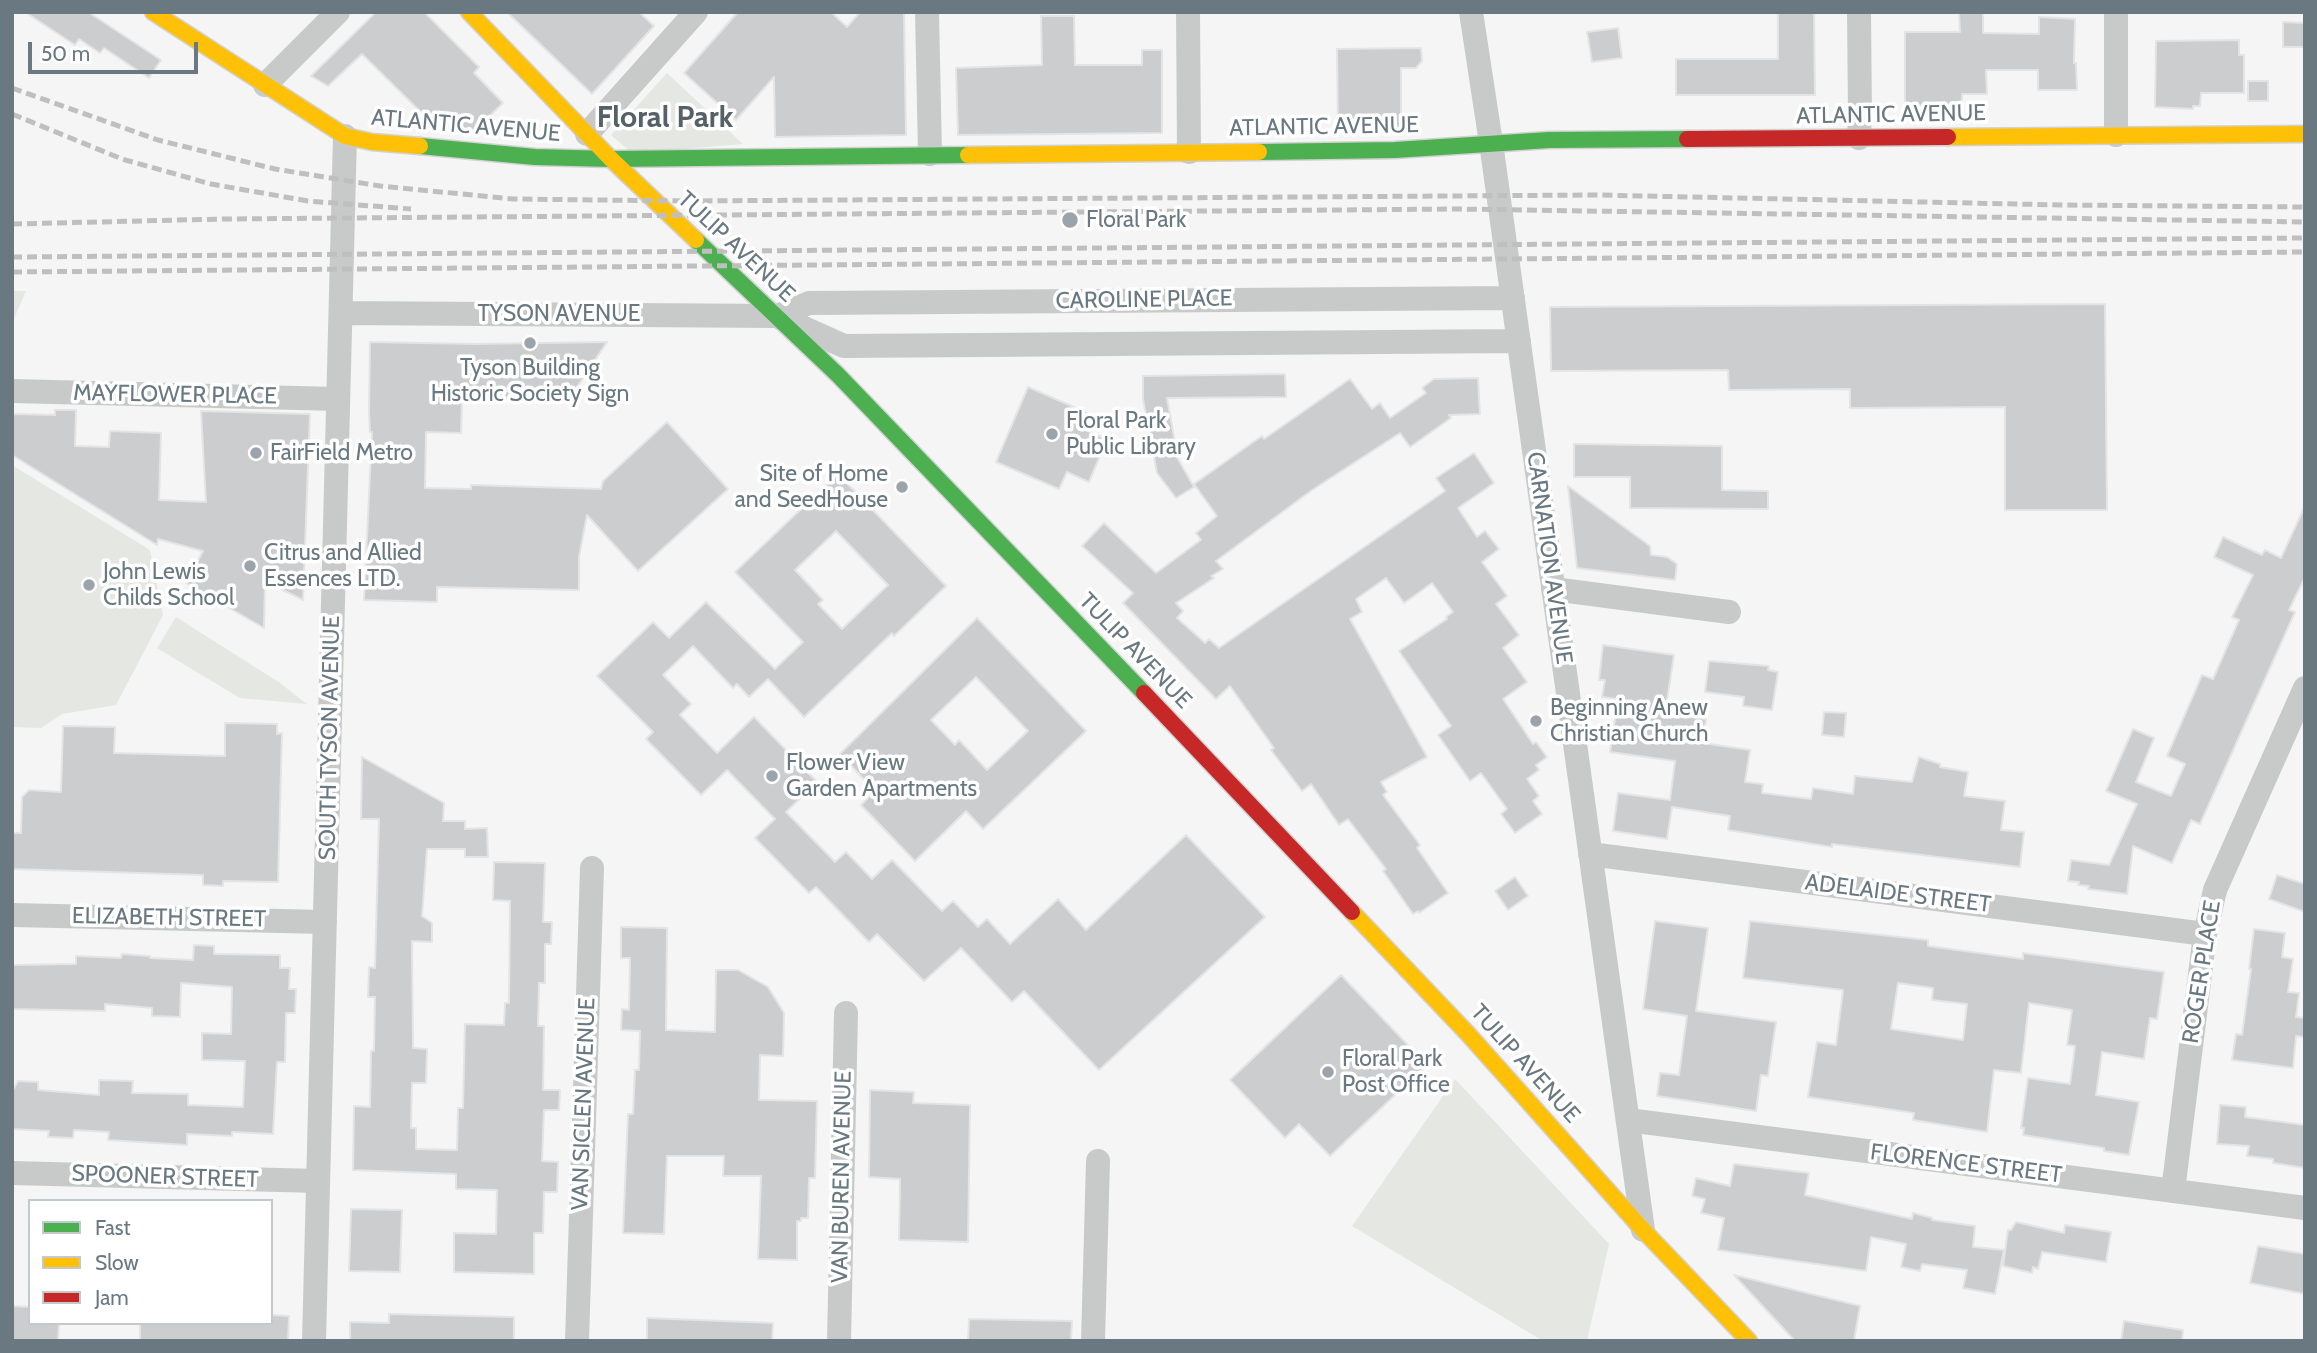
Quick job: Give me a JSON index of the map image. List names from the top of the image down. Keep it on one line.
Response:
{"streets":{"street":["ATLANTIC AVENUE","TULIP AVENUE","CAROLINE PLACE","TYSON AVENUE","MAYFLOWER PLACE","CARNATION AVENUE","SOUTH TYSON AVENUE","ADELAIDE STREET","ELIZABETH STREET","ROGER PLACE","VAN SICLEN AVENUE","FLORENCE STREET","SPOONER STREET","VAN BUREN AVENUE"]},"crossings":[["ATLANTIC AVENUE","TULIP AVENUE"],["ATLANTIC AVENUE","CARNATION AVENUE"],["ATLANTIC AVENUE","SOUTH TYSON AVENUE"],["TULIP AVENUE","CAROLINE PLACE"],["TULIP AVENUE","TYSON AVENUE"],["TULIP AVENUE","CARNATION AVENUE"],["CAROLINE PLACE","TYSON AVENUE"],["CAROLINE PLACE","CARNATION AVENUE"],["TYSON AVENUE","SOUTH TYSON AVENUE"],["MAYFLOWER PLACE","SOUTH TYSON AVENUE"],["CARNATION AVENUE","ADELAIDE STREET"],["CARNATION AVENUE","FLORENCE STREET"],["SOUTH TYSON AVENUE","ELIZABETH STREET"],["SOUTH TYSON AVENUE","SPOONER STREET"],["ADELAIDE STREET","ROGER PLACE"],["ROGER PLACE","FLORENCE STREET"]],"districts":["Floral Park"],"places":["Floral Park","Tyson Building Historic Society Sign","Floral Park Public Library","FairField Metro","Site of Home and SeedHouse","Citrus and Allied Essences LTD.","John Lewis Childs School","Beginning Anew Christian Church","Flower View Garden Apartments","Floral Park Post Office"],"legend":["Fast","Slow","Jam"],"scale_bar":"50 m"}
